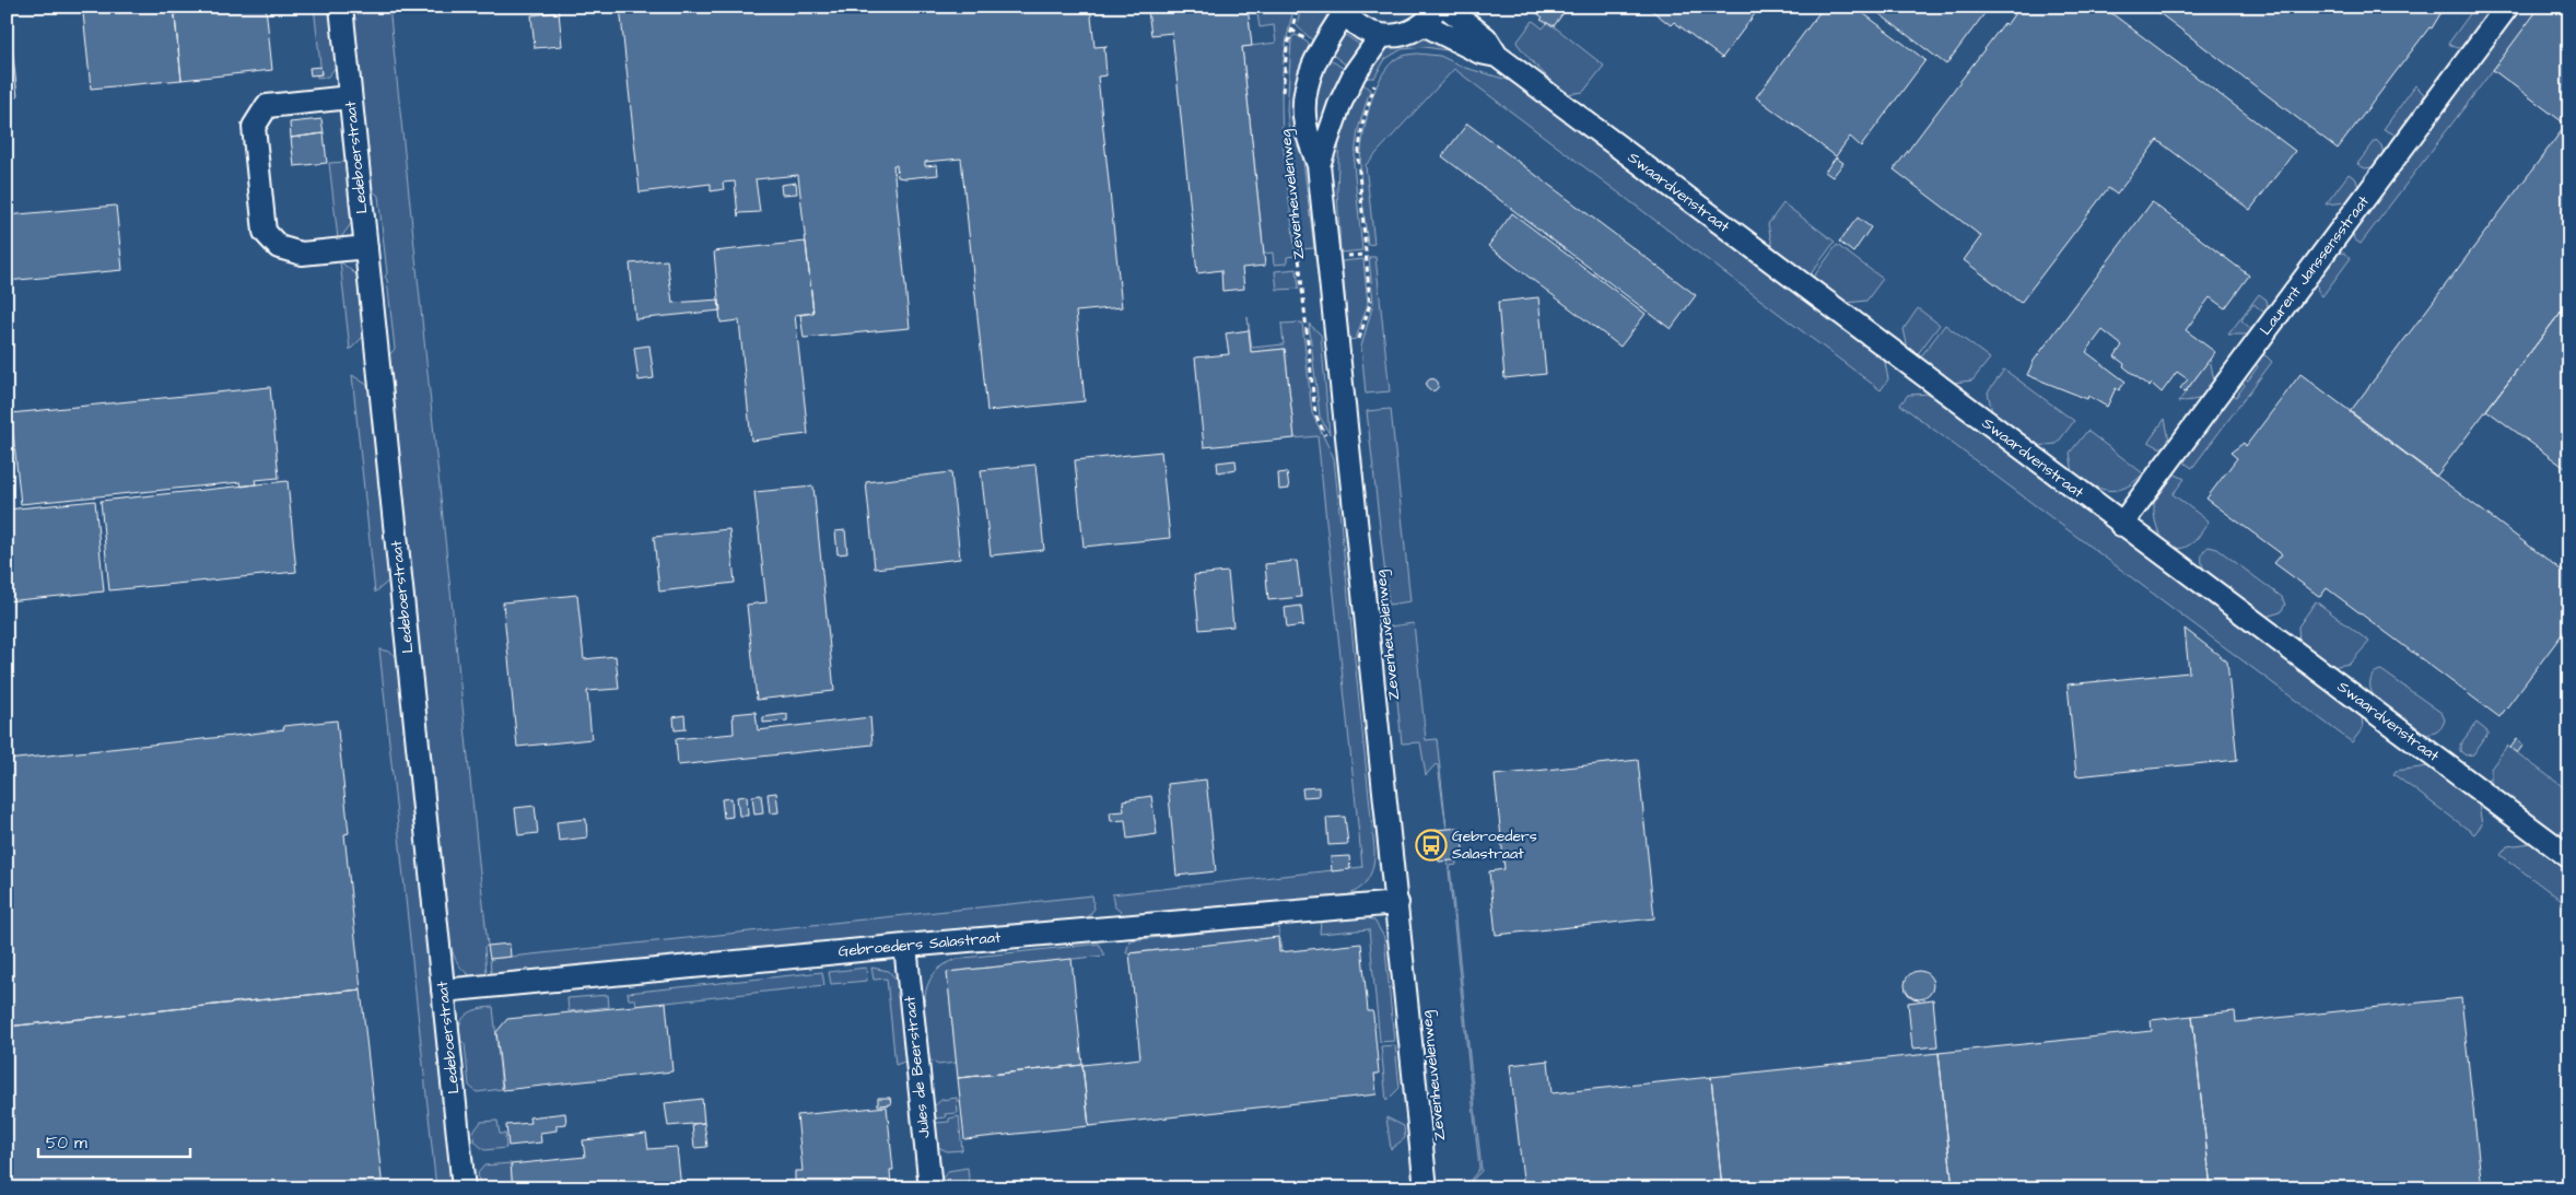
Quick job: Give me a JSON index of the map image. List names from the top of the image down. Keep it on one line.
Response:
{"streets":{"street":["Ledeboerstraat","Swaardvenstraat","Zevenheuvelenweg","Laurent Janssensstraat","Gebroeders Salastraat","Jules de Beerstraat"]},"crossings":[["Ledeboerstraat","Gebroeders Salastraat"],["Swaardvenstraat","Laurent Janssensstraat"],["Zevenheuvelenweg","Gebroeders Salastraat"],["Gebroeders Salastraat","Jules de Beerstraat"]],"places":{"bus stop":["Gebroeders Salastraat"]},"scale_bar":"50 m"}
